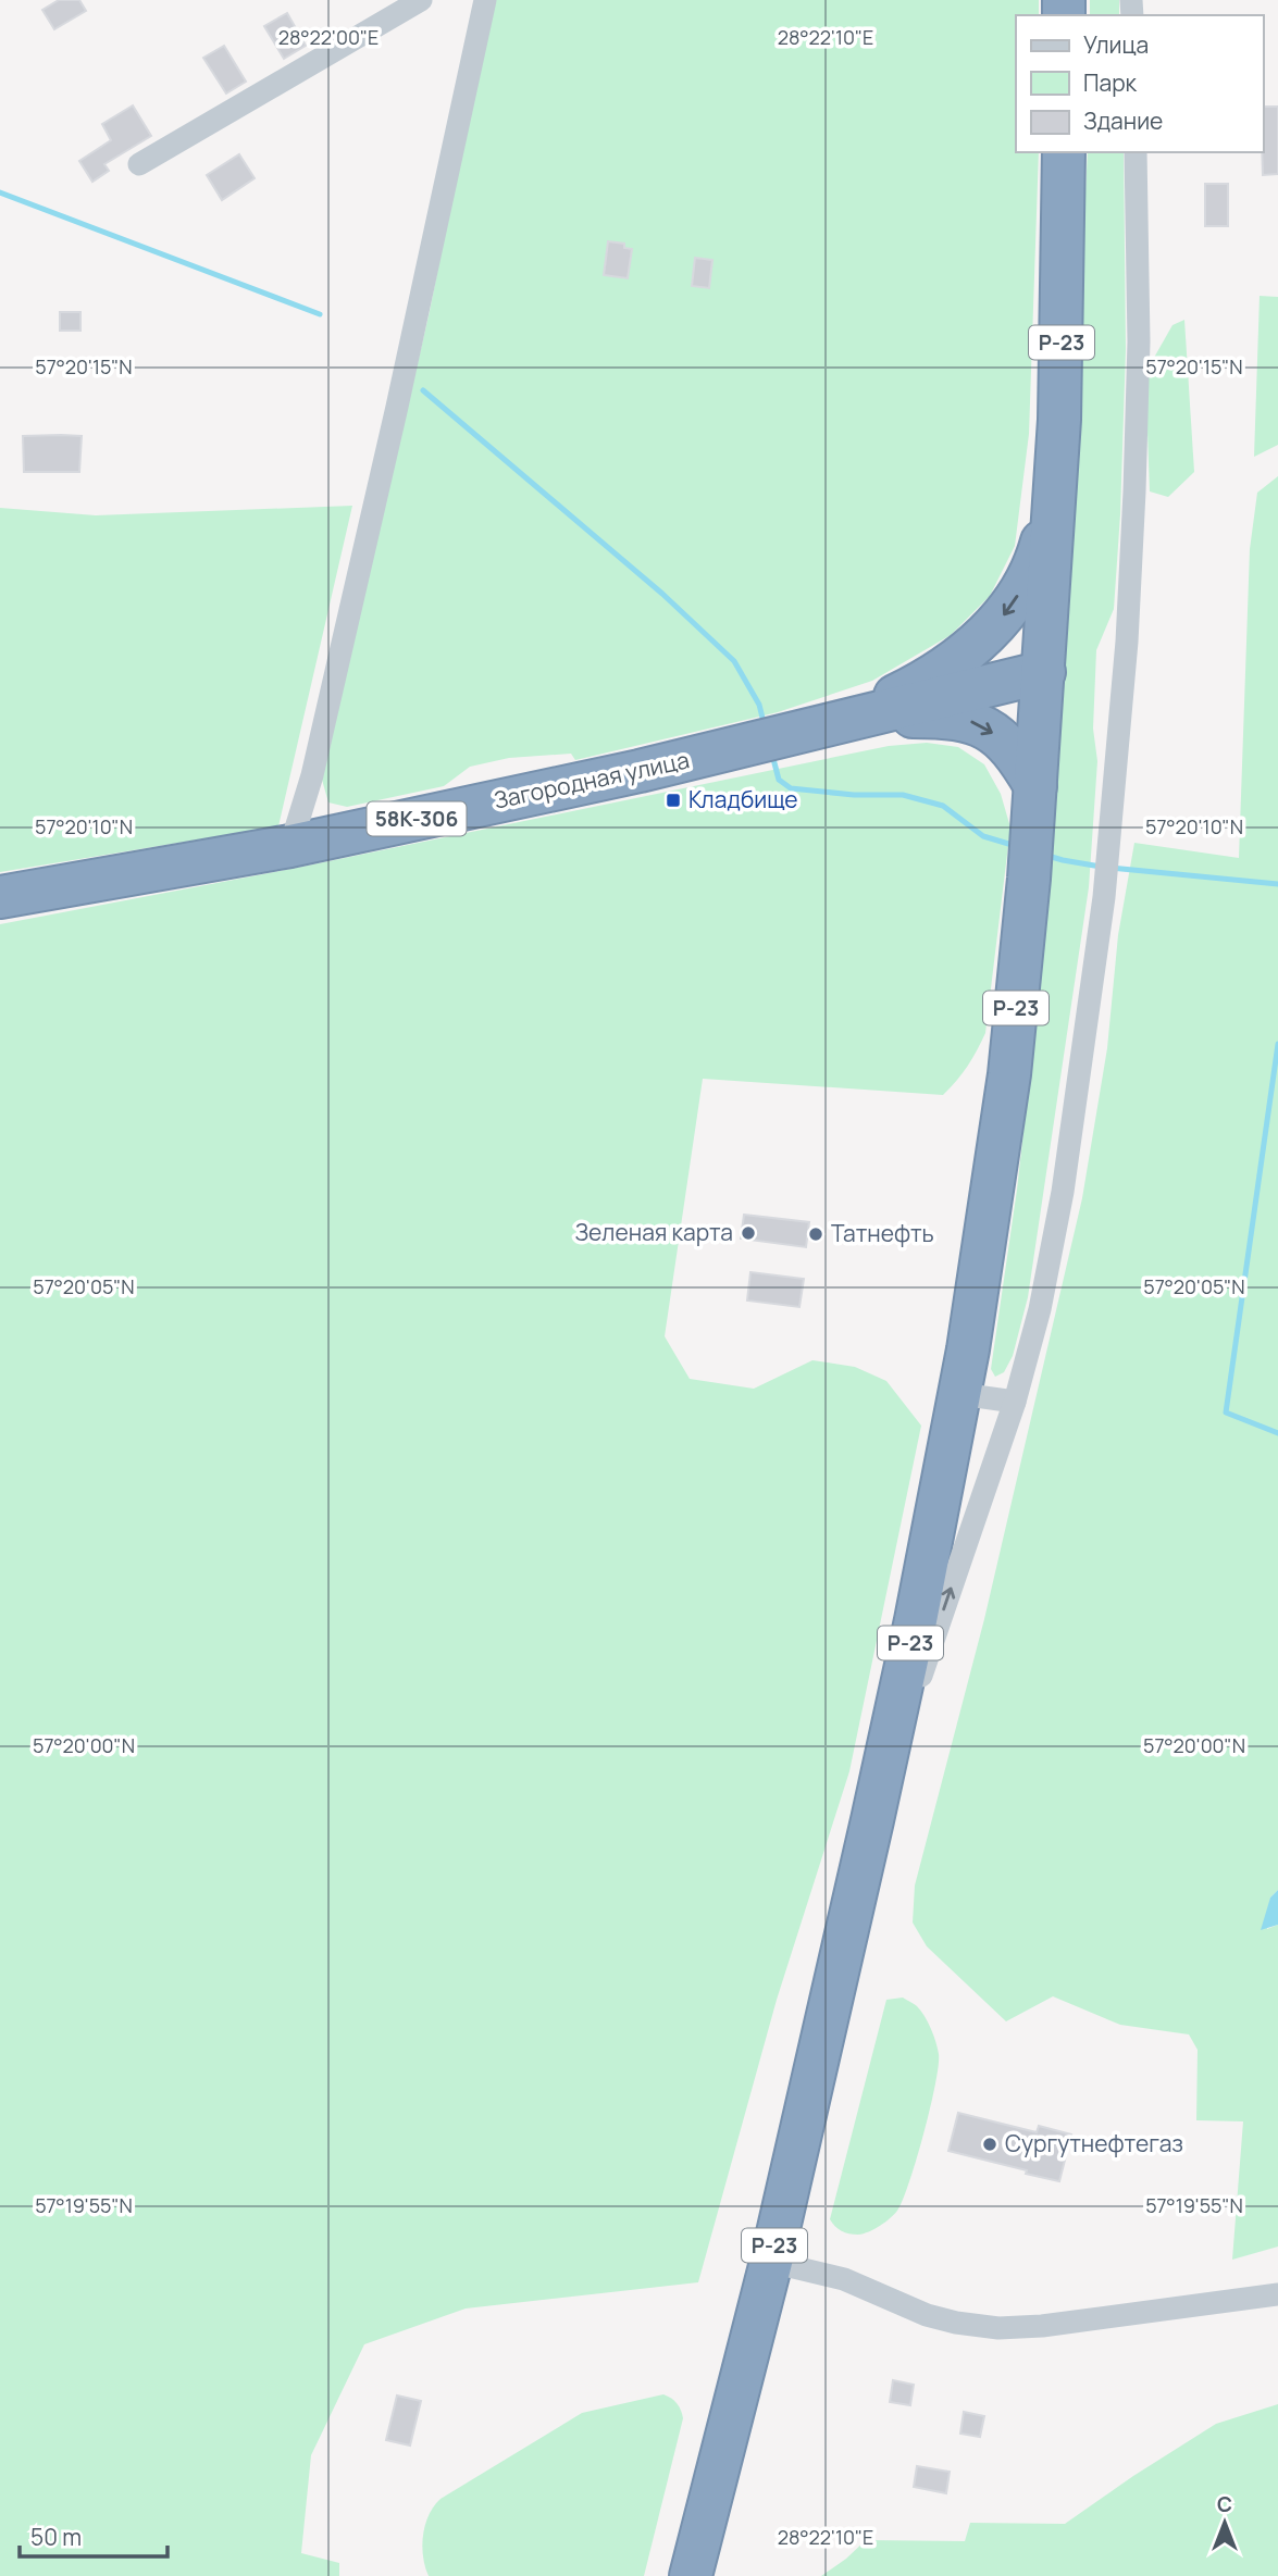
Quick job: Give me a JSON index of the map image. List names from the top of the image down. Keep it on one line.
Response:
{"streets":{"highway":["Р-23","Загородная улица","58К-306"]},"crossings":[["Р-23","Загородная улица"]],"places":{"transit":["Кладбище"],"other":["Зеленая карта","Татнефть","Сургутнефтегаз"]},"legend":["Улица","Парк","Здание"],"scale_bar":"50 m","north":"top","coordinates":["28°22'00\"E","28°22'10\"E","57°20'15\"N","57°20'10\"N","57°20'05\"N","57°20'00\"N","57°19'55\"N"]}
